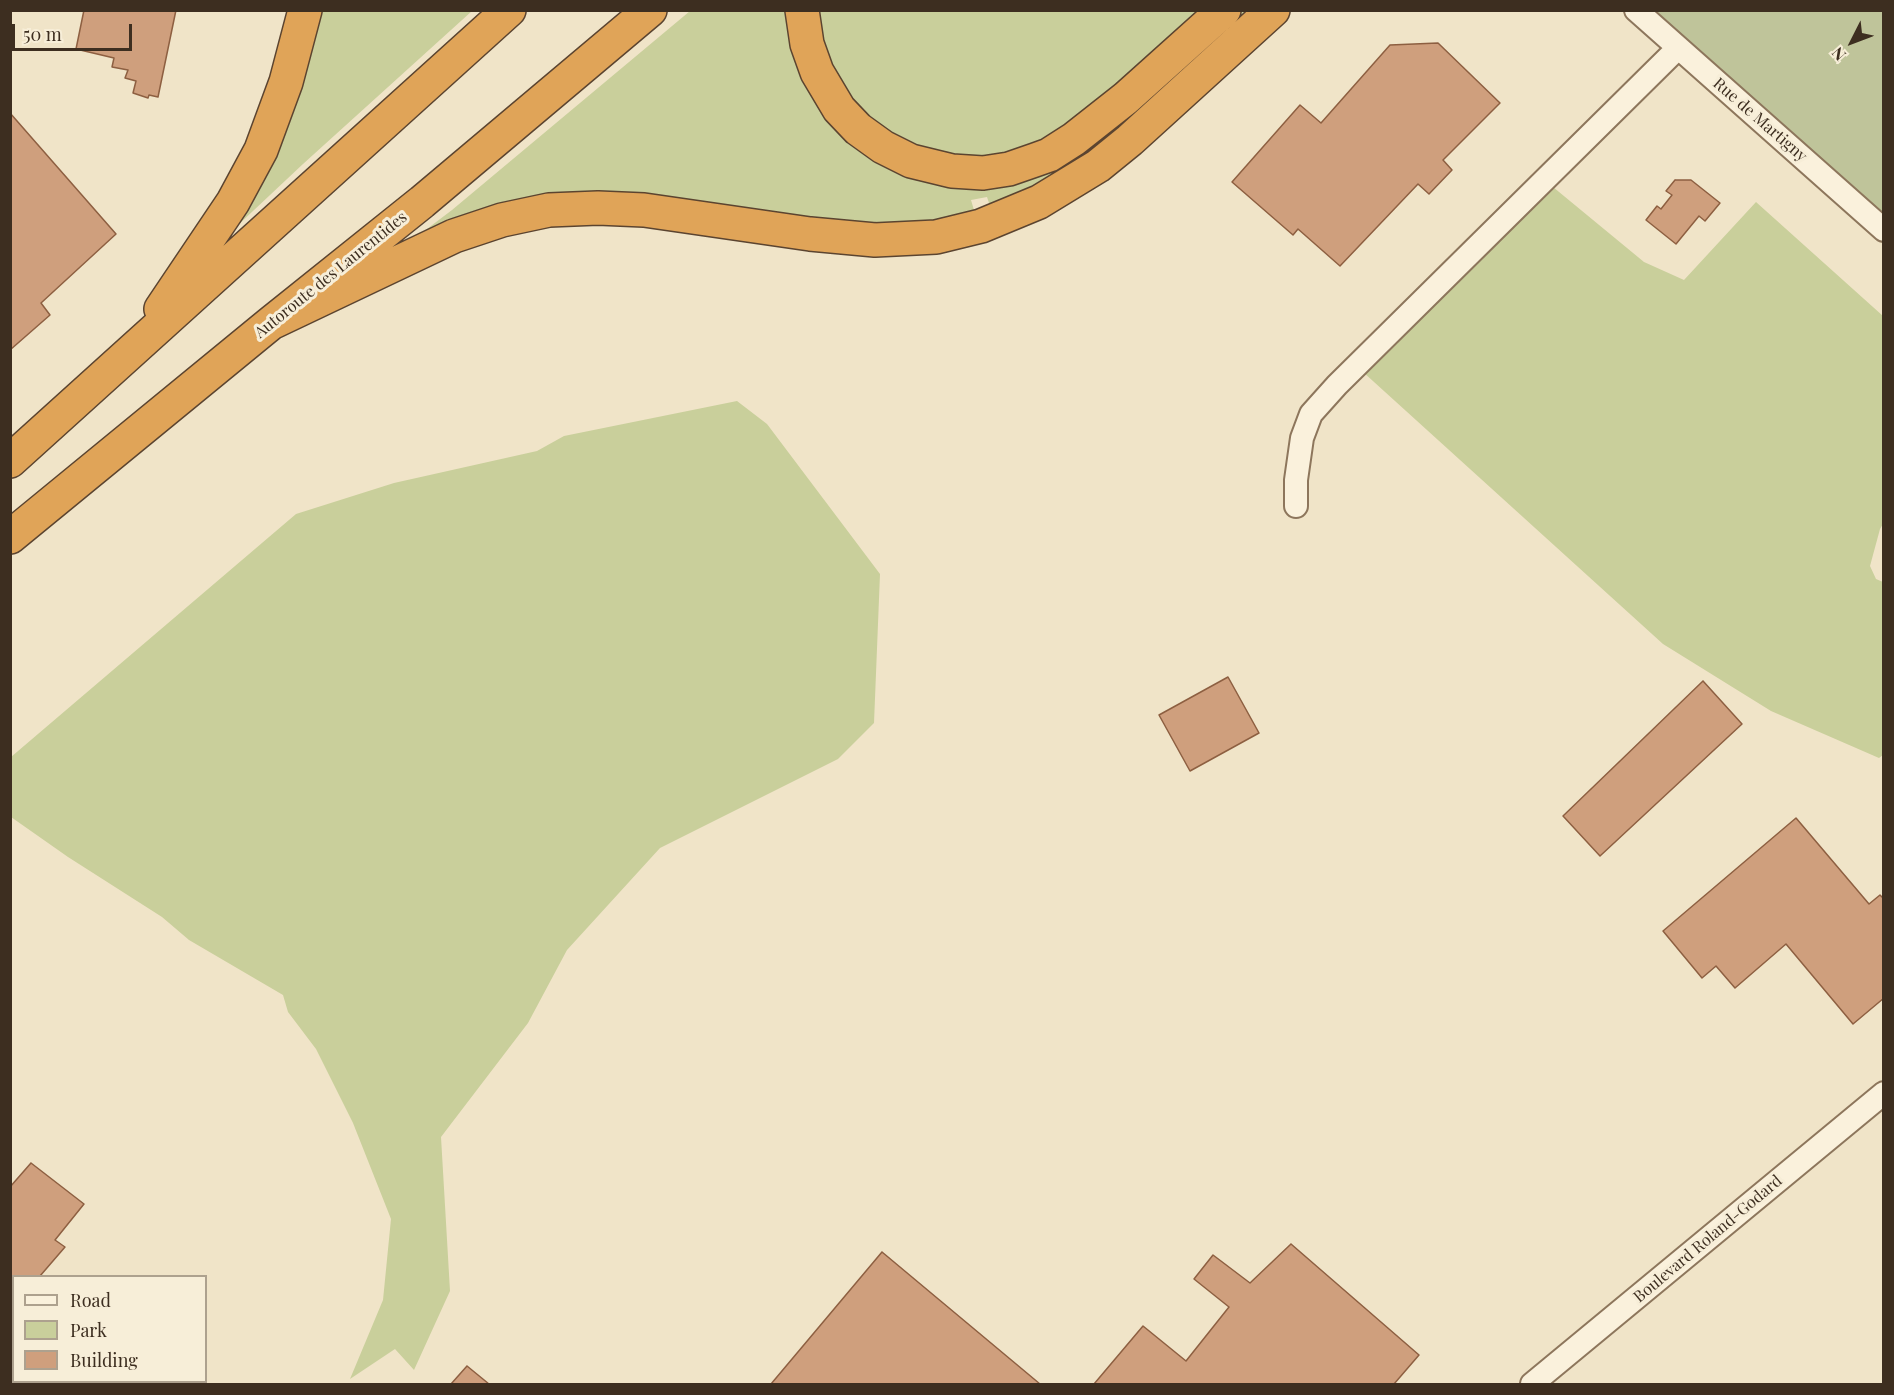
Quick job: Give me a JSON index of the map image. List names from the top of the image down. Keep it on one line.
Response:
{"streets":{"highway":["Autoroute des Laurentides"],"street":["Rue de Martigny","Boulevard Roland-Godard"]},"legend":["Road","Park","Building"],"scale_bar":"50 m","north":"bottom left"}
